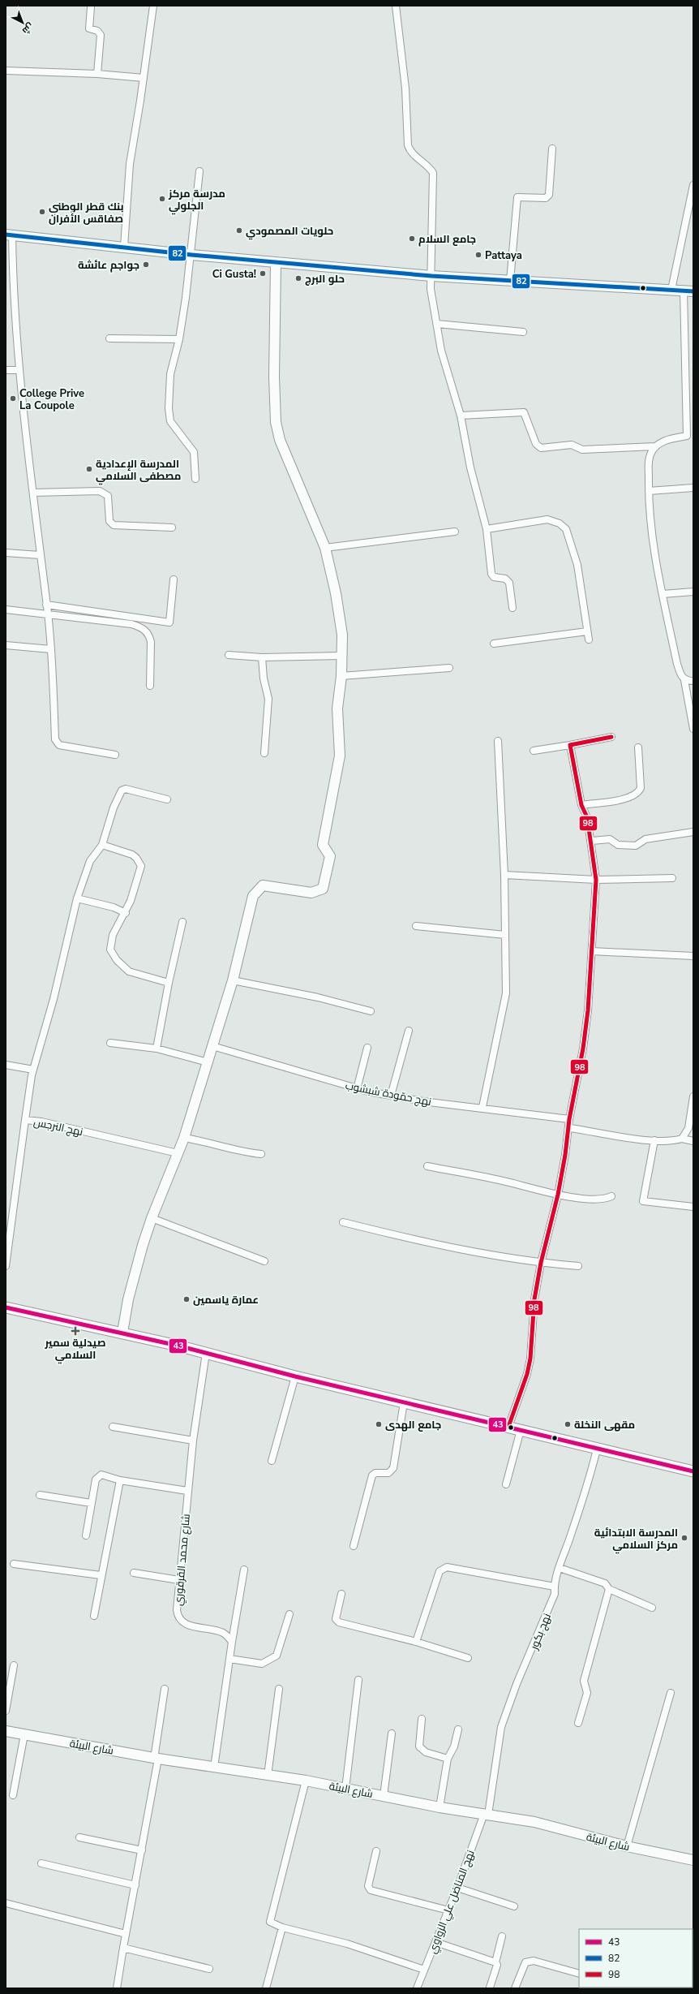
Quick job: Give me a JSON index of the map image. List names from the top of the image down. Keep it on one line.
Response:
{"streets":{"street":["نهج حمّودة شبشوب","نهج النرجس","شارع محمد القرقوري","نهج بكور","شارع البيئة","نهج المناضل علي الزواوي"]},"crossings":[["نهج بكور","شارع البيئة"],["نهج بكور","نهج المناضل علي الزواوي"],["شارع البيئة","نهج المناضل علي الزواوي"]],"places":{"other":["مدرسة مركز الجلولي","بنك قطر الوطني صفاقس الأفران","حلويات المصمودي","جامع السلام","Pattaya","جواجم عائشة","Ci Gusta!","حلو البرج","College Prive La Coupole","المدرسة الإعدادية مصطفى السلامي","عمارة ياسمين","جامع الهدى","مقهى النخلة","المدرسة الابتدائية مركز السلامي"],"health":["صيدلية سمير السلامي"]},"lines":["transit line 82","transit line 98","transit line 43"],"legend":["43","82","98"],"north":"bottom right"}
